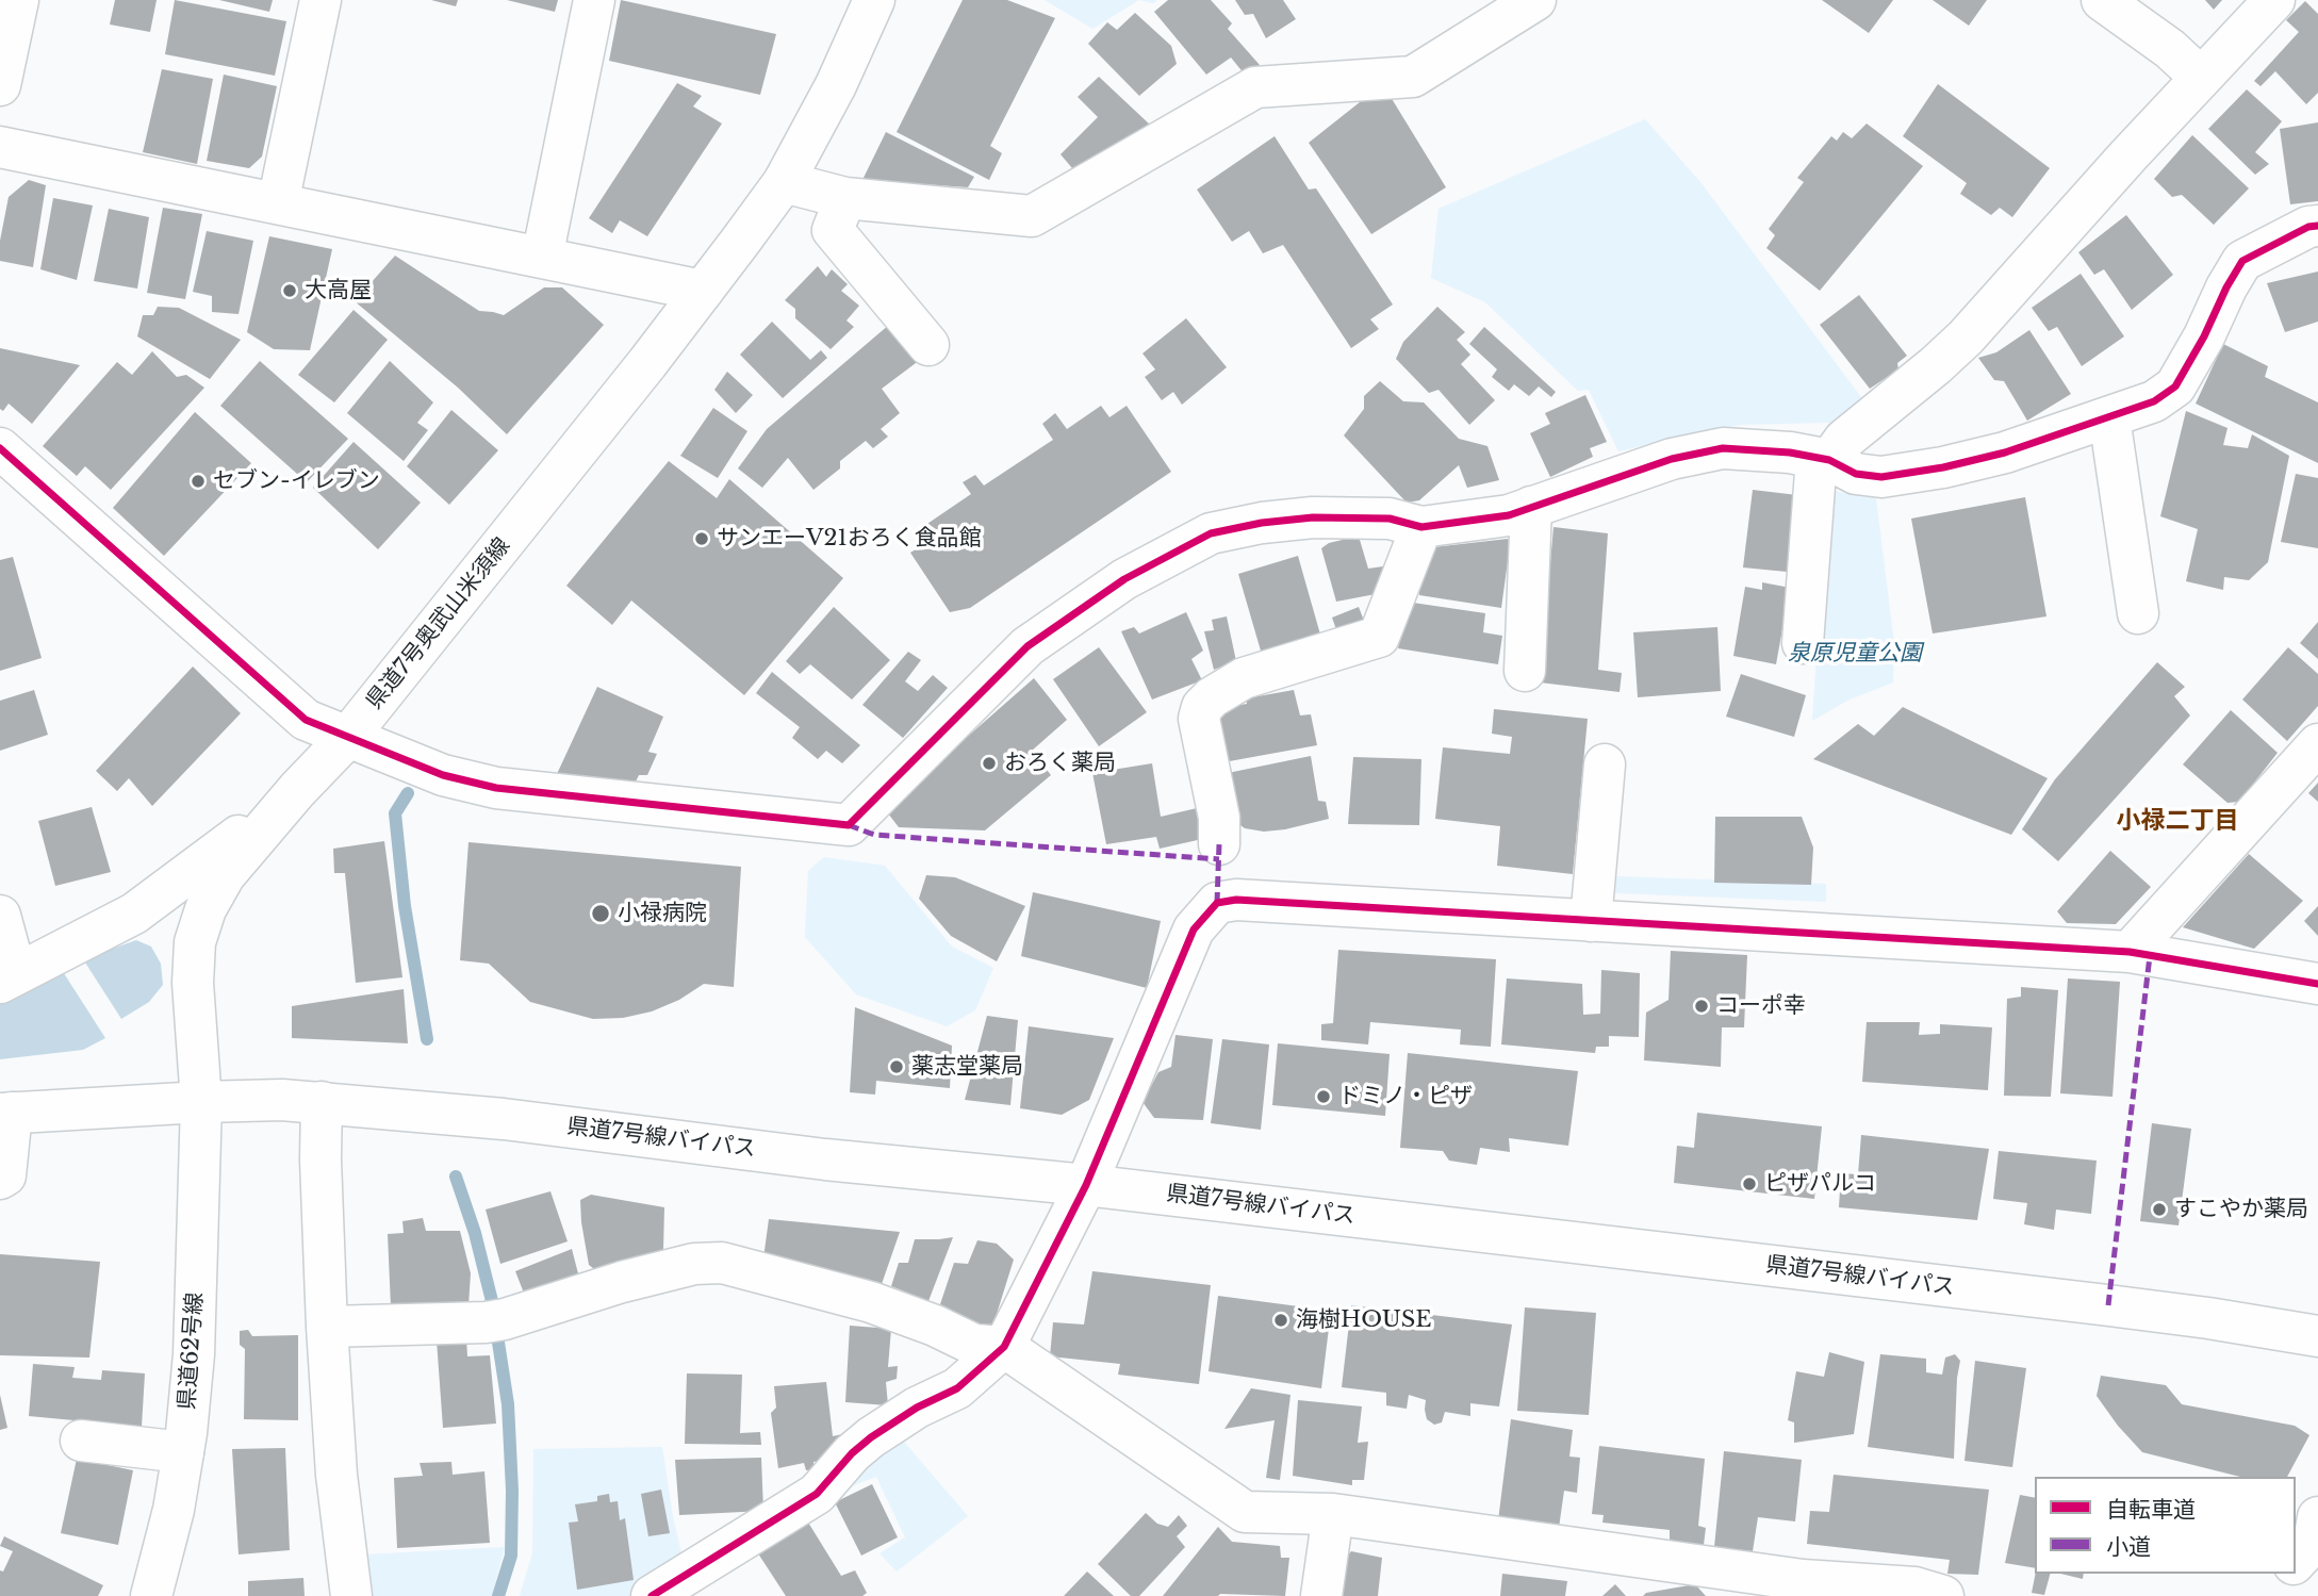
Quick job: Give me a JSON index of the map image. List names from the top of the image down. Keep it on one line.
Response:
{"streets":{"street":["県道7号奥武山米須線","県道7号線バイパス","県道62号線"]},"crossings":[["県道7号奥武山米須線","県道7号線バイパス"],["県道7号奥武山米須線","県道62号線"],["県道7号線バイパス","県道62号線"]],"districts":["小禄二丁目"],"parks":["泉原児童公園"],"places":["大高屋","セブン-イレブン","サンエーV21おろく食品館","おろく薬局","小禄病院","コーポ幸","薬志堂薬局","ドミノ・ピザ","ピザパルコ","すこやか薬局","海樹HOUSE"],"legend":["自転車道","小道"]}
